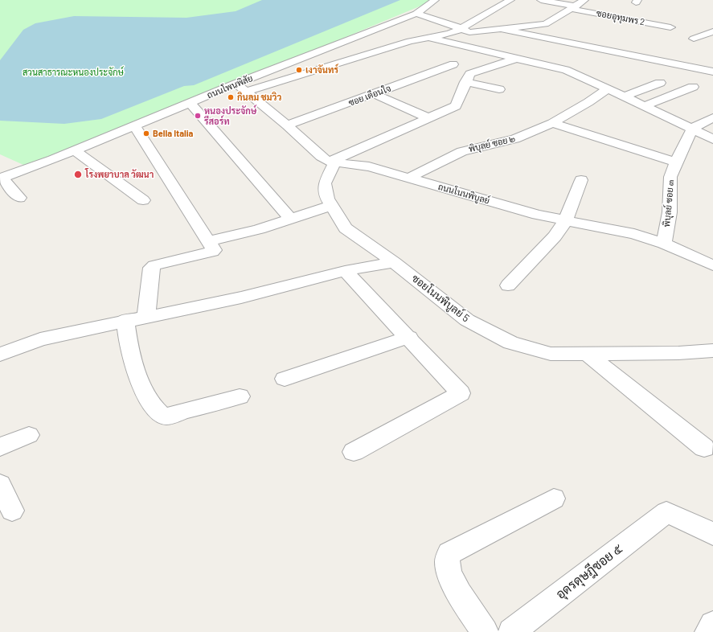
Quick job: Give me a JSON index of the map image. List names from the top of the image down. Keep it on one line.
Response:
{"streets":{"street":["ซอยอุทุมพร 2","ถนนโพนพิสัย","ซอย เตือนใจ","พิบุลย์ ซอย ๒","ถนนโนนพิบูลย์","พิบุลย์ ซอย ๓","ซอยโนนพิบูลย์ 5","อุดรดุษฎีซอย ๕"]},"crossings":[["พิบุลย์ ซอย ๒","ถนนโนนพิบูลย์"],["ถนนโนนพิบูลย์","พิบุลย์ ซอย ๓"],["ถนนโนนพิบูลย์","ซอยโนนพิบูลย์ 5"]],"parks":["สวนสาธารณะหนองประจักษ์"],"places":["เงาจันทร์","กินลม ชมวิว","หนองประจักษ์ รีสอร์ท","Bella Italia","โรงพยาบาล วัฒนา"]}
